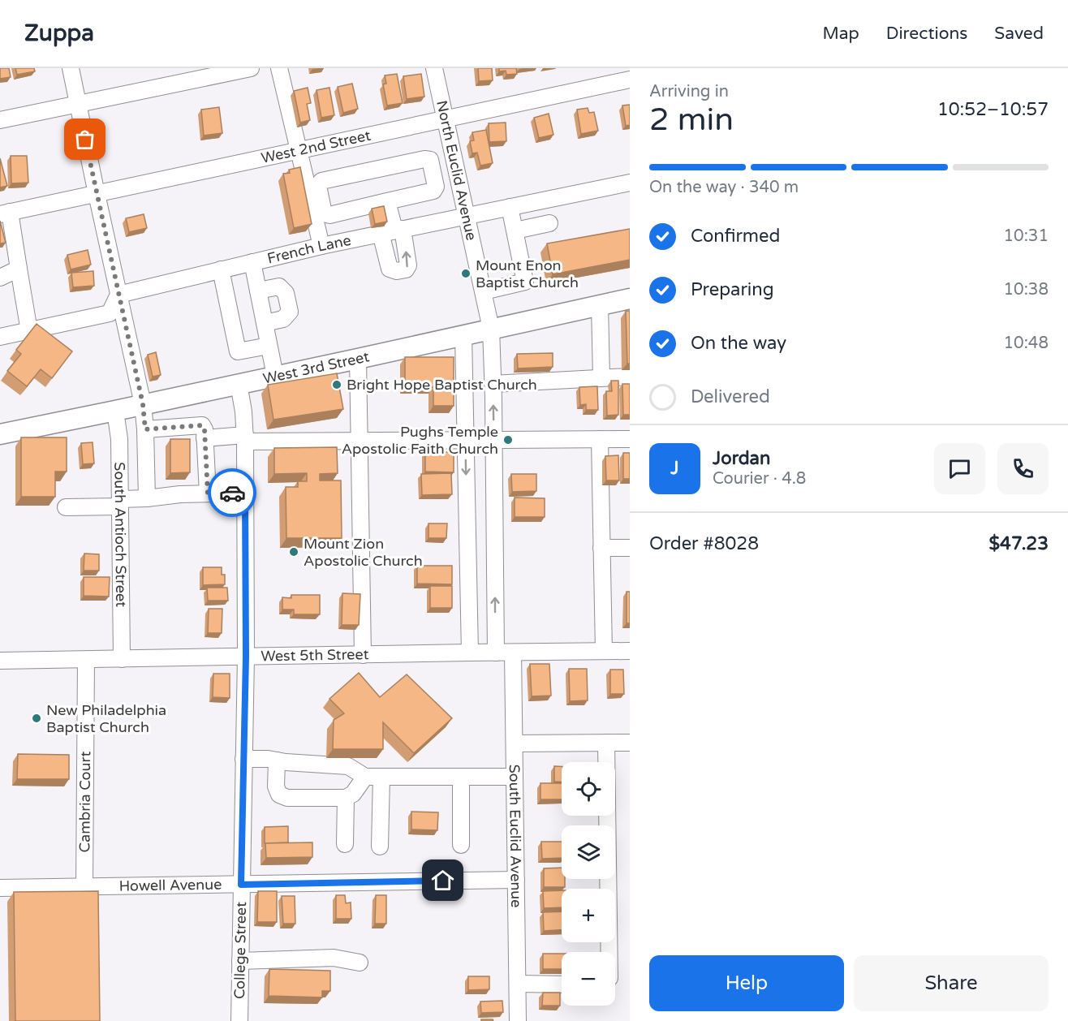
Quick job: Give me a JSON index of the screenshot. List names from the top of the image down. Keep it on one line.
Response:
{"streets":{"main road":["West 3rd Street"],"street":["West 2nd Street","North Euclid Avenue","French Lane","South Antioch Street","West 5th Street","Cambria Court","South Euclid Avenue","Howell Avenue","College Street"]},"crossings":[["West 2nd Street","North Euclid Avenue"],["North Euclid Avenue","French Lane"],["North Euclid Avenue","West 3rd Street"],["West 3rd Street","South Antioch Street"],["West 3rd Street","College Street"],["South Antioch Street","West 5th Street"],["West 5th Street","Cambria Court"],["West 5th Street","South Euclid Avenue"],["West 5th Street","College Street"],["Cambria Court","Howell Avenue"],["South Euclid Avenue","Howell Avenue"],["Howell Avenue","College Street"]],"places":["Mount Enon Baptist Church","Bright Hope Baptist Church","Pughs Temple Apostolic Faith Church","Mount Zion Apostolic Church","New Philadelphia Baptist Church"],"page":{"header":"Zuppa","nav":["Map","Directions","Saved"],"heading":["2 min","Arriving in","10:52–10:57"],"panel":["Jordan","Courier · 4.8","Order #8028","$47.23"],"bar":"On the way · 340 m","list":[["Confirmed","10:31"],["Preparing","10:38"],["On the way","10:48"],"Delivered"],"round":"J","map_buttons":["+","−"],"buttons":["Help","Share"]}}
